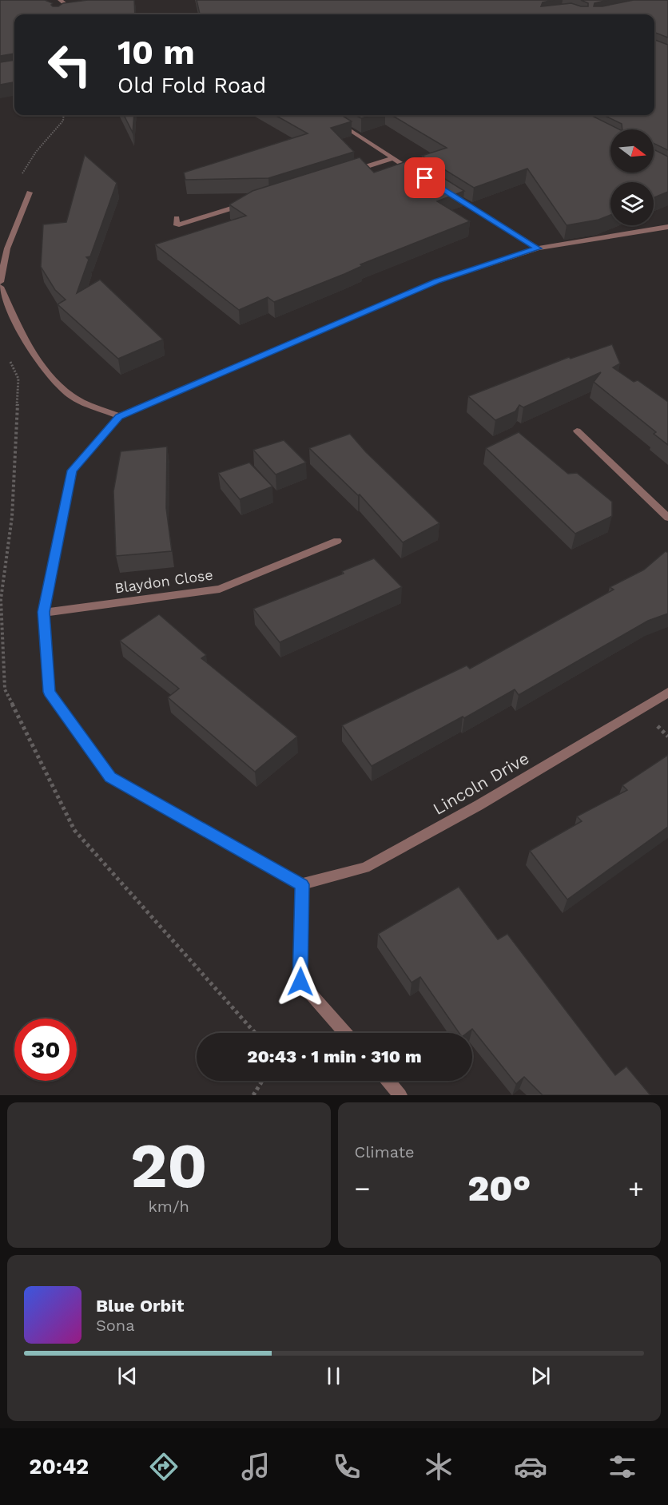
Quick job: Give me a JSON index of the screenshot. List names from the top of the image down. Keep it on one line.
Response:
{"streets":{"street":["Blaydon Close","Lincoln Drive"]},"north":"right","page":{"turn":["10 m","Old Fold Road"],"limit":"30","trip":"20:43 · 1 min · 310 m","tile":[["20","km/h"],"Climate"],"heat":["−","20°","+"],"song":["Blue Orbit","Sona"],"tabs":"20:42"}}
